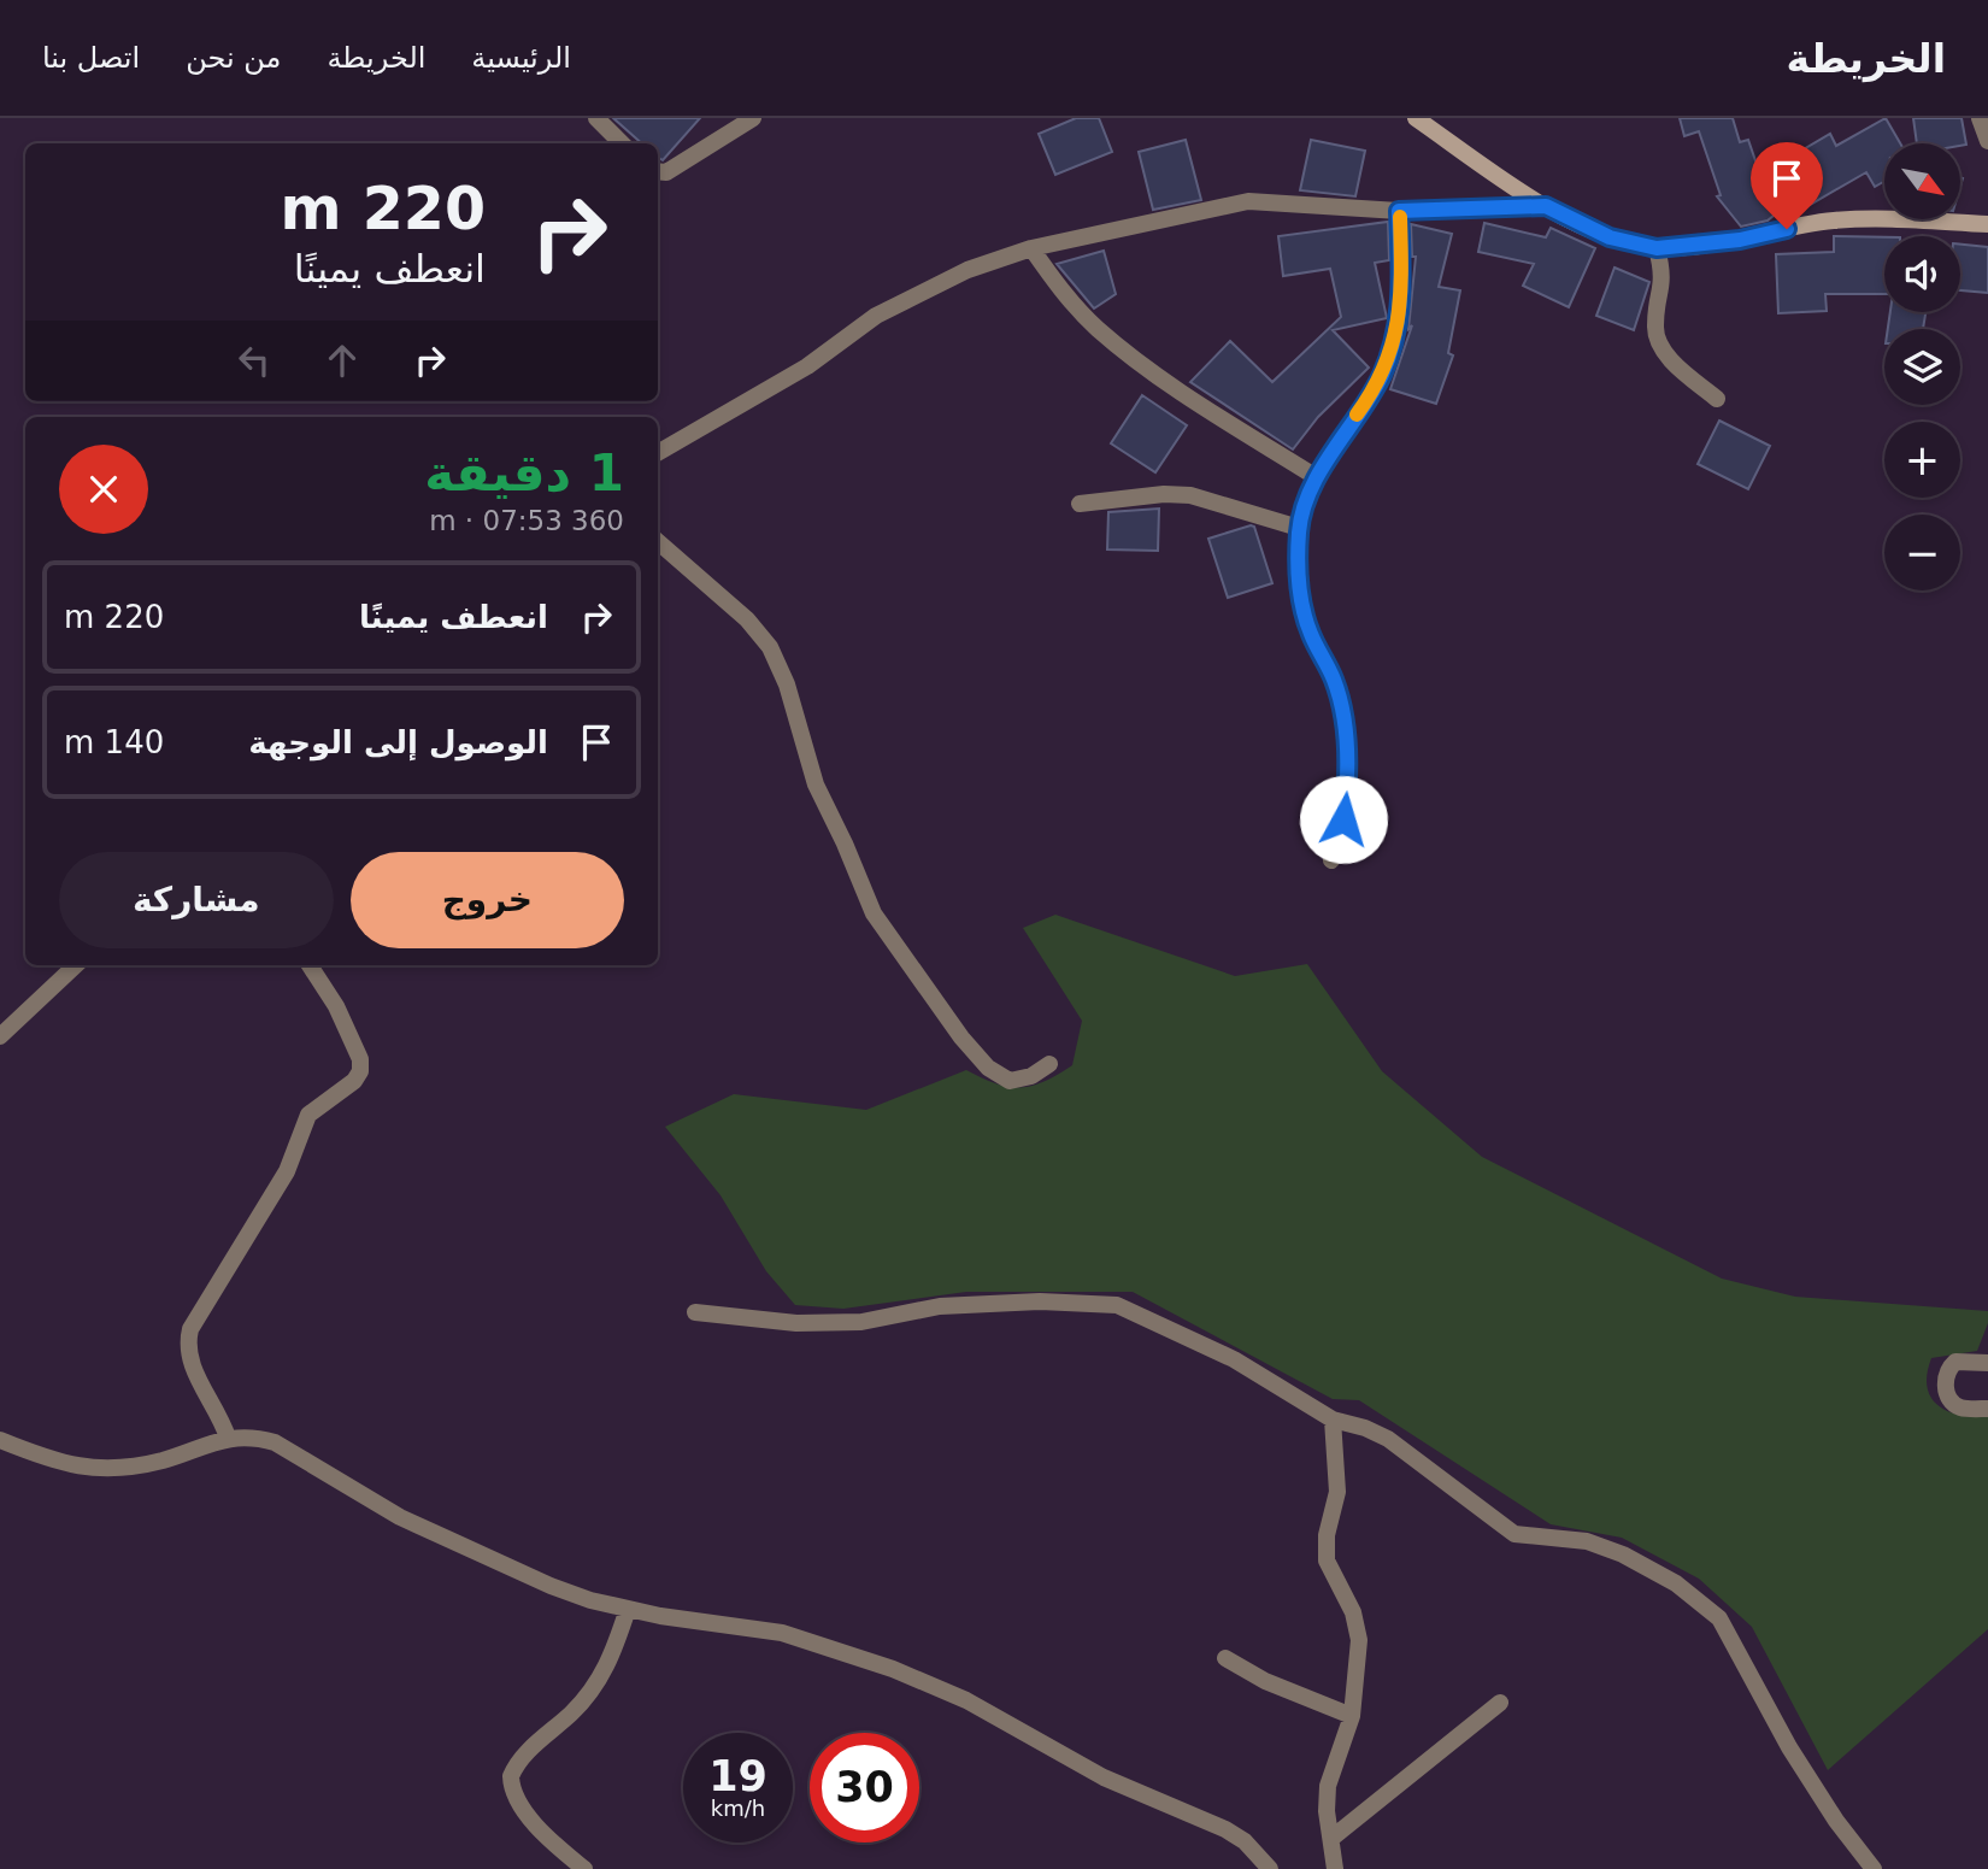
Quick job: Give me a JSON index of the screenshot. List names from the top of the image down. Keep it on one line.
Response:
{"north":"bottom right","page":{"header":"الخريطة","nav":["الرئيسية","الخريطة","من نحن","اتصل بنا"],"map_buttons":["+","−"],"turn":["220 m","انعطف يمينًا"],"heading":["1 دقيقة","360 m · 07:53"],"list":[{"name":"انعطف يمينًا","value":"220 m"},{"name":"الوصول إلى الوجهة","value":"140 m"}],"buttons":["خروج","مشاركة"],"speed":"19 km/h","limit":"30"}}
